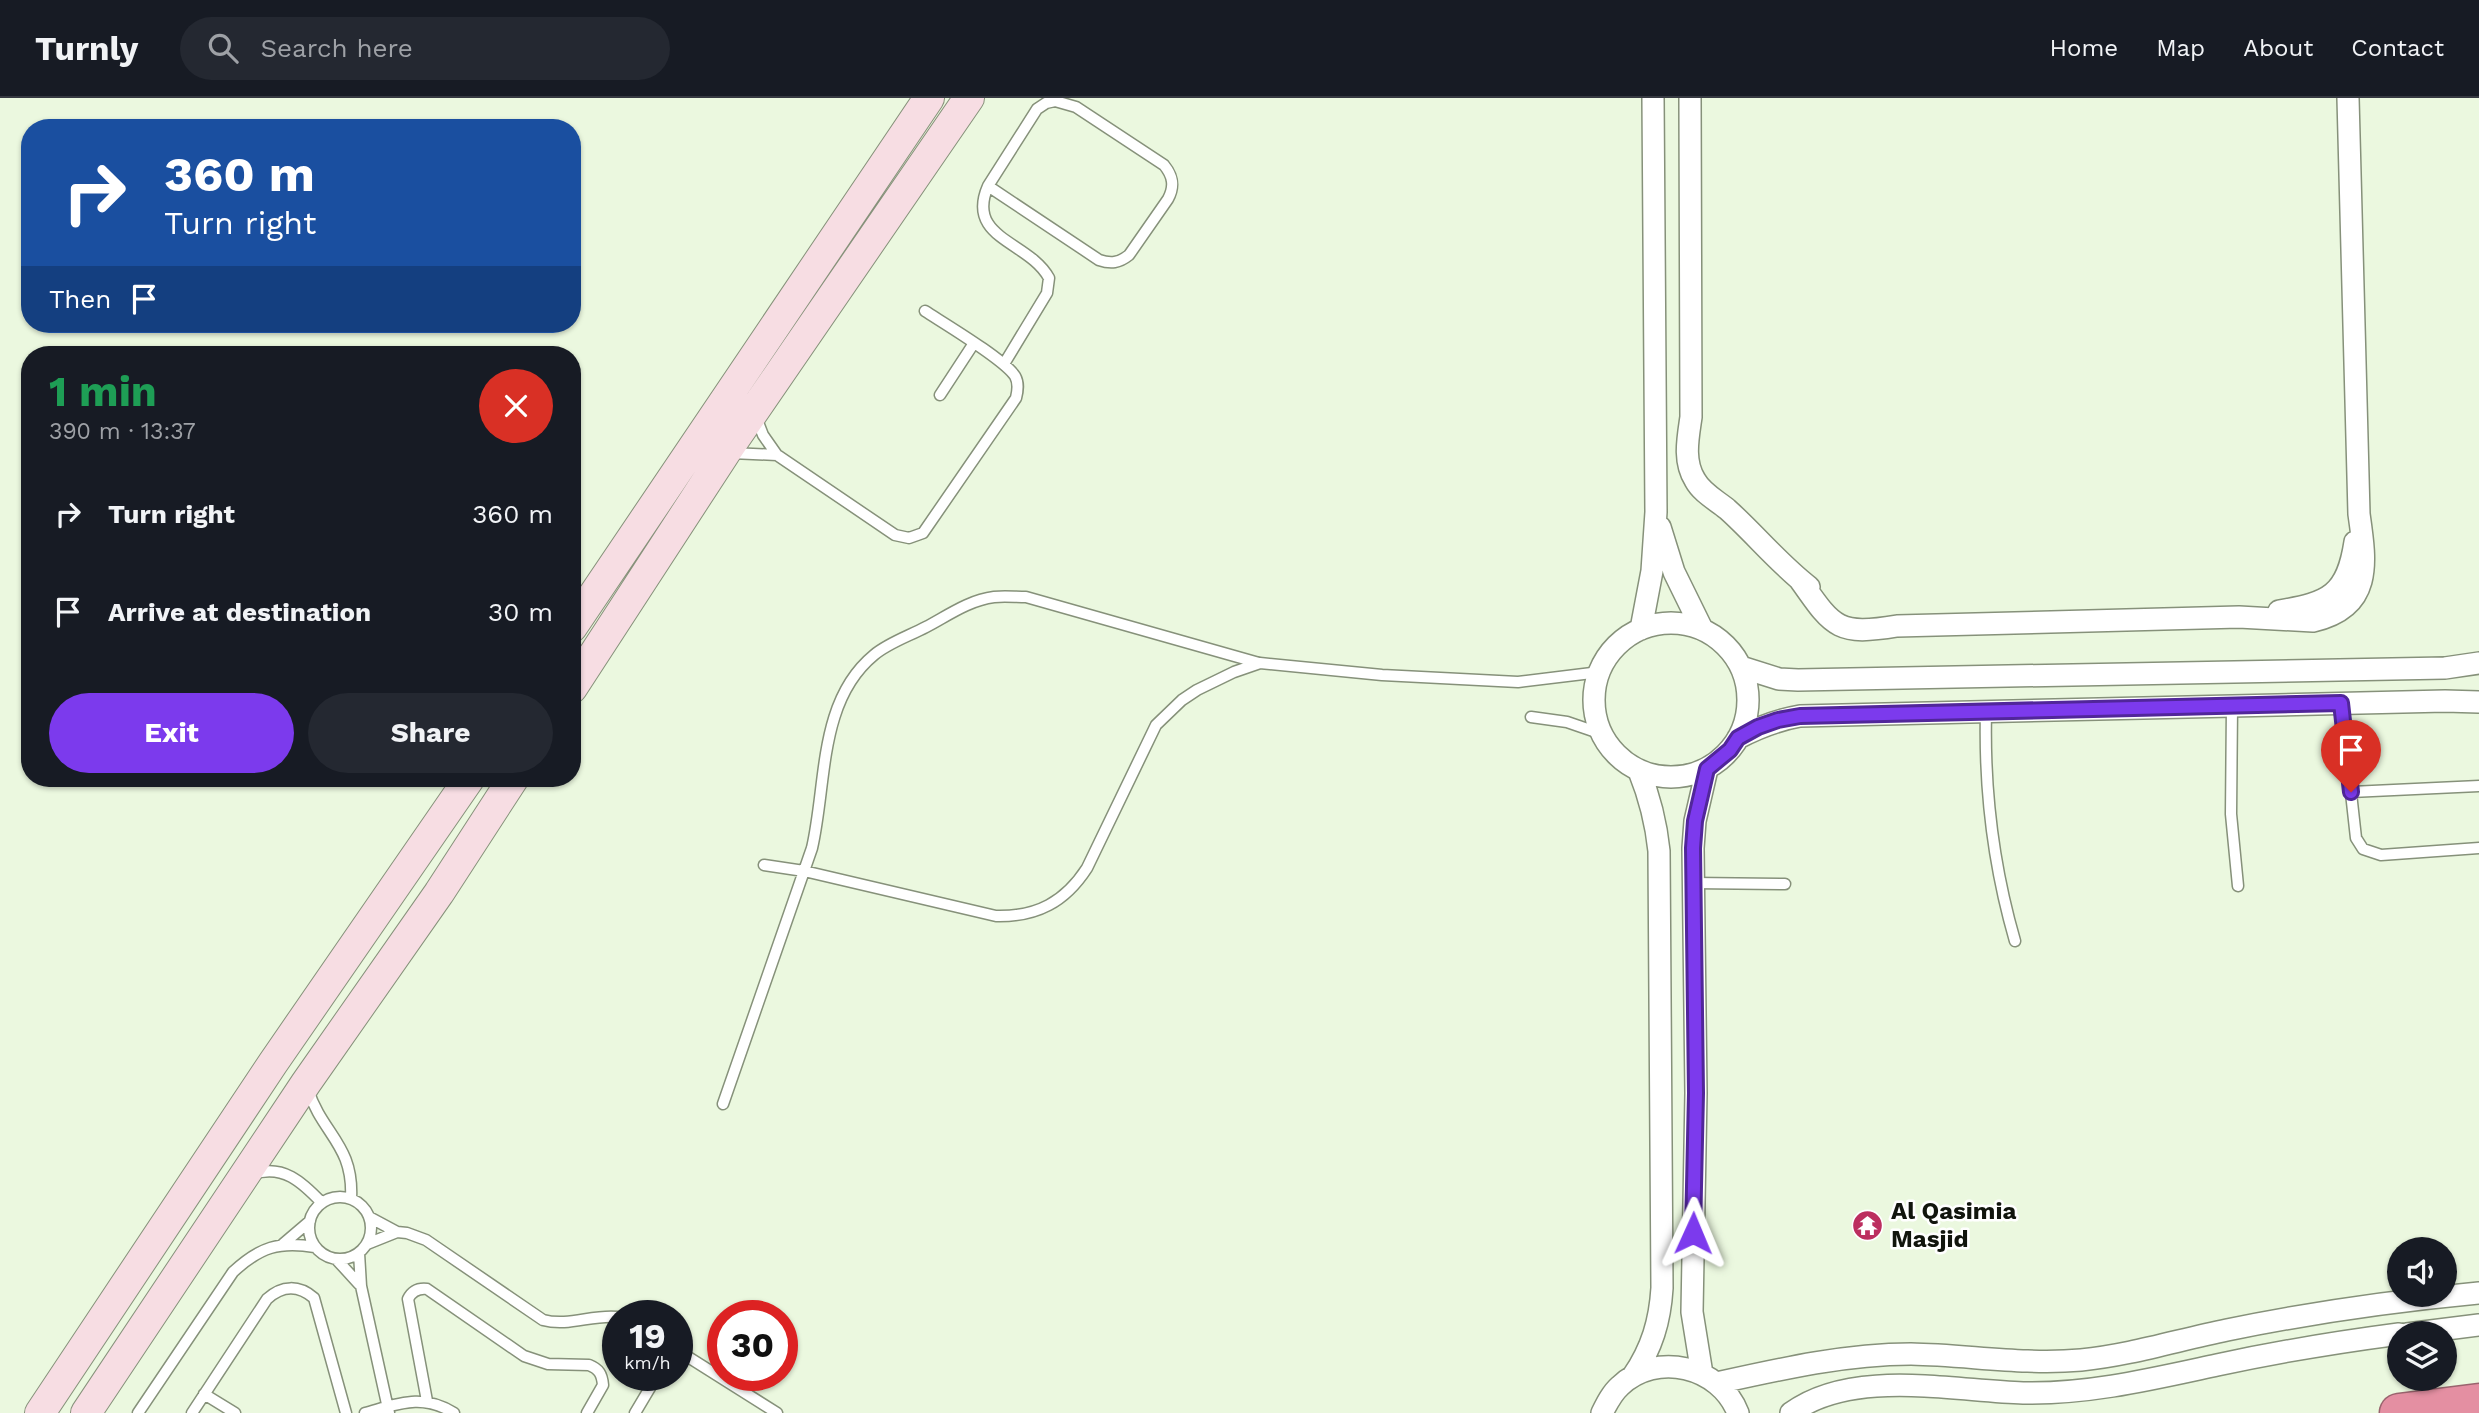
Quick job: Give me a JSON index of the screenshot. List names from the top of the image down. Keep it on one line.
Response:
{"places":{"temple":["Al Qasimia Masjid"]},"page":{"header":"Turnly","search":"Search here","nav":["Home","Map","About","Contact"],"turn":["360 m","Turn right"],"then":"Then","heading":["1 min","390 m · 13:37"],"list":[{"name":"Turn right","value":"360 m"},{"name":"Arrive at destination","value":"30 m"}],"buttons":["Exit","Share"],"speed":"19 km/h","limit":"30"}}
